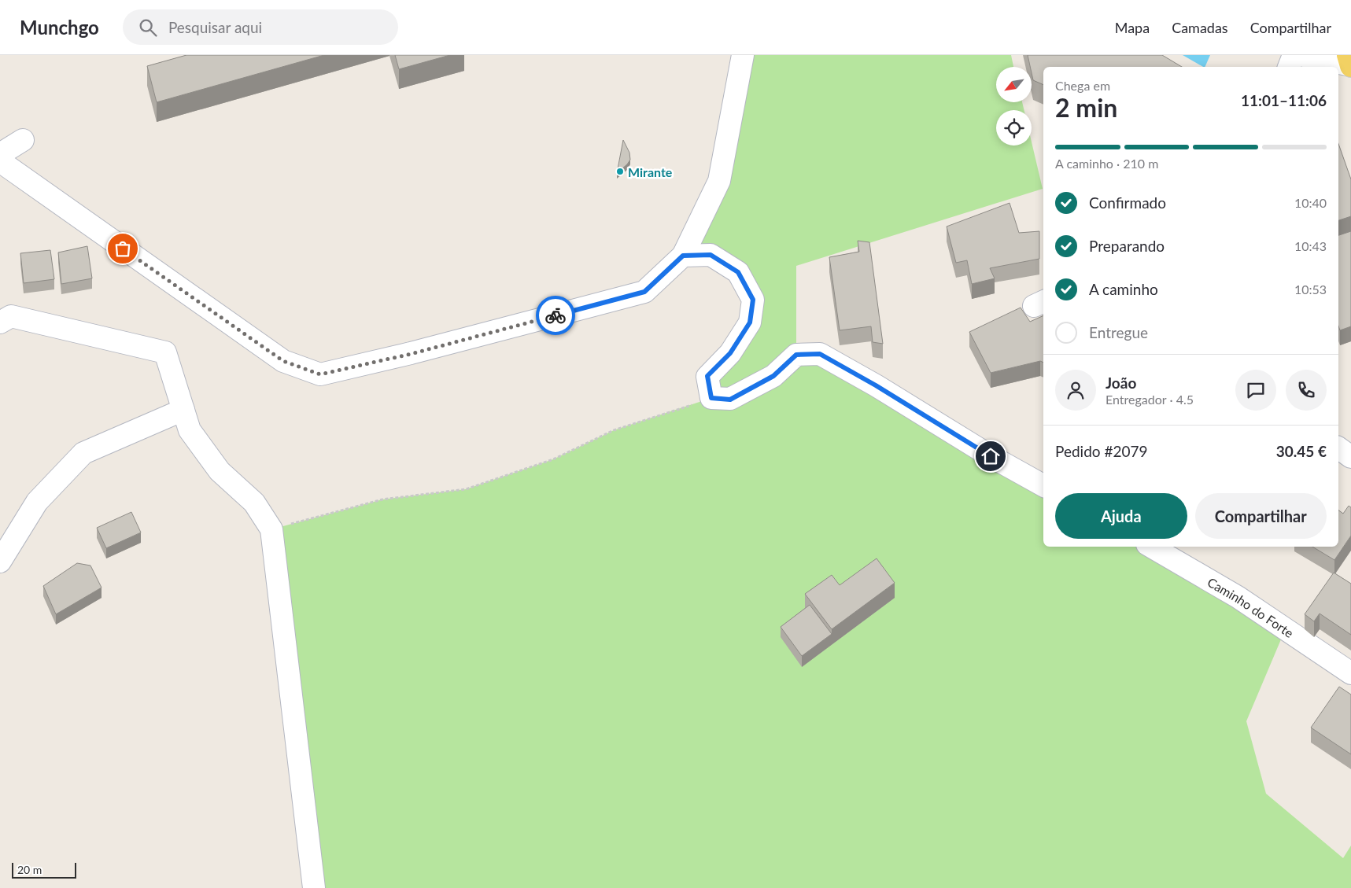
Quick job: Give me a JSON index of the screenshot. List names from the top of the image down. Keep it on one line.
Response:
{"streets":{"street":["Caminho do Forte"]},"places":["Mirante"],"scale_bar":"20 m","north":"bottom left","page":{"header":"Munchgo","search":"Pesquisar aqui","nav":["Mapa","Camadas","Compartilhar"],"heading":["2 min","Chega em","11:01–11:06"],"panel":["João","Entregador · 4.5","Pedido #2079","30.45 €"],"bar":"A caminho · 210 m","list":[["Confirmado","10:40"],["Preparando","10:43"],["A caminho","10:53"],"Entregue"],"buttons":["Ajuda","Compartilhar"],"scale":"20 m"}}
